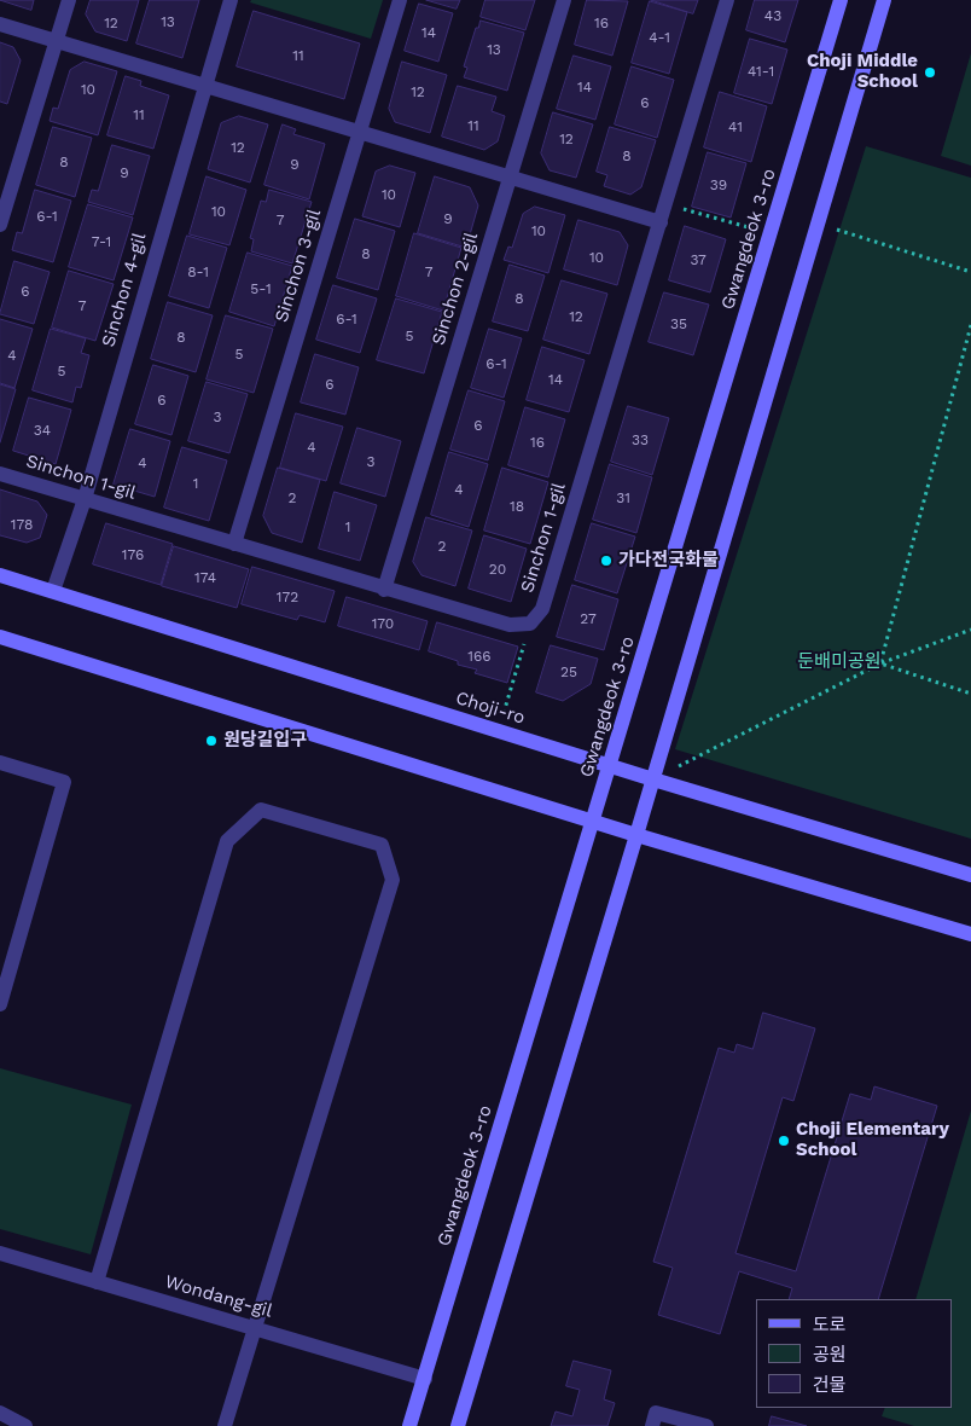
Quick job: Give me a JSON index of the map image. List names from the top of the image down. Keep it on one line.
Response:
{"streets":{"street":["Gwangdeok 3-ro","Sinchon 3-gil","Sinchon 2-gil","Sinchon 4-gil","Sinchon 1-gil","Choji-ro","Wondang-gil"]},"crossings":[["Gwangdeok 3-ro","Choji-ro"],["Gwangdeok 3-ro","Wondang-gil"],["Sinchon 3-gil","Sinchon 1-gil"],["Sinchon 2-gil","Sinchon 1-gil"],["Sinchon 4-gil","Sinchon 1-gil"],["Sinchon 4-gil","Choji-ro"]],"parks":["둔배미공원"],"places":["Choji Middle School","가다전국화물","원당길입구","Choji Elementary School"],"house_numbers":["43","13","12","16","14","4-1","13","11","41-1","14","10","12","6","11","11","41","12","12","8","8","9","9","39","10","10","6-1","9","7","10","7-1","8","10","37","8-1","7","5-1","6","8","7","12","6-1","35","5","8","5","4","6-1","5","14","6","6","3","6","34","33","16","4","3","4","1","4","2","31","18","178","1","2","176","20","174","172","27","170","166","25"],"legend":["도로","공원","건물"]}
